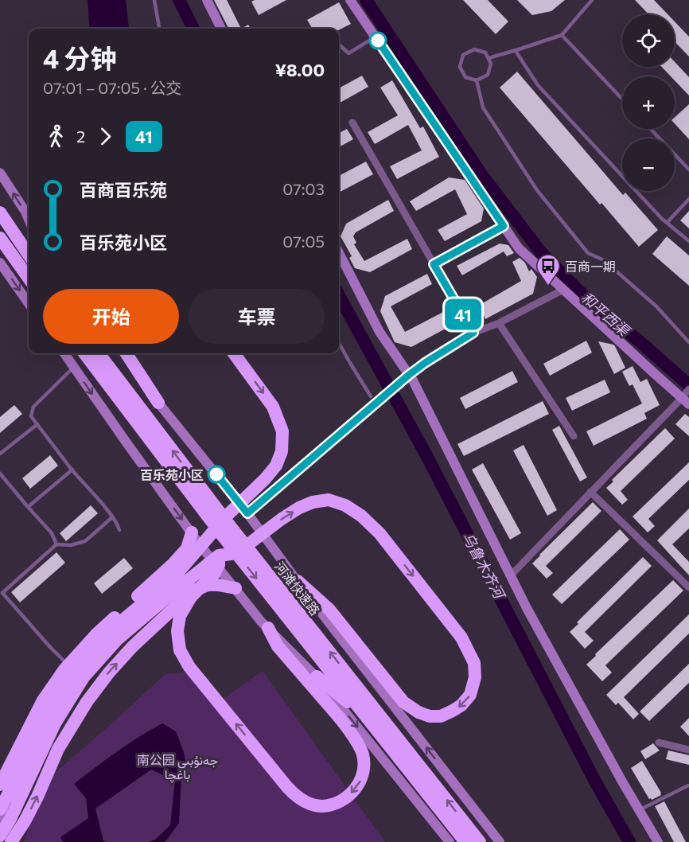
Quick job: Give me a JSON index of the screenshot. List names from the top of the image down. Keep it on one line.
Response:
{"streets":{"highway":["河滩快速路"]},"water":["和平西渠","乌鲁木齐河"],"parks":["南公园 جەنۇبىي باغچا"],"places":{"bus stop":["百商一期"],"other":["百乐苑小区"]},"lines":["bus line 41"],"page":{"on_map":"41","map_buttons":["+","−"],"heading":["4 分钟","07:01 – 07:05 · 公交","¥8.00"],"legs":["2","41"],"list":[{"name":"百商百乐苑","value":"07:03"},{"name":"百乐苑小区","value":"07:05"}],"buttons":["开始","车票"]}}
